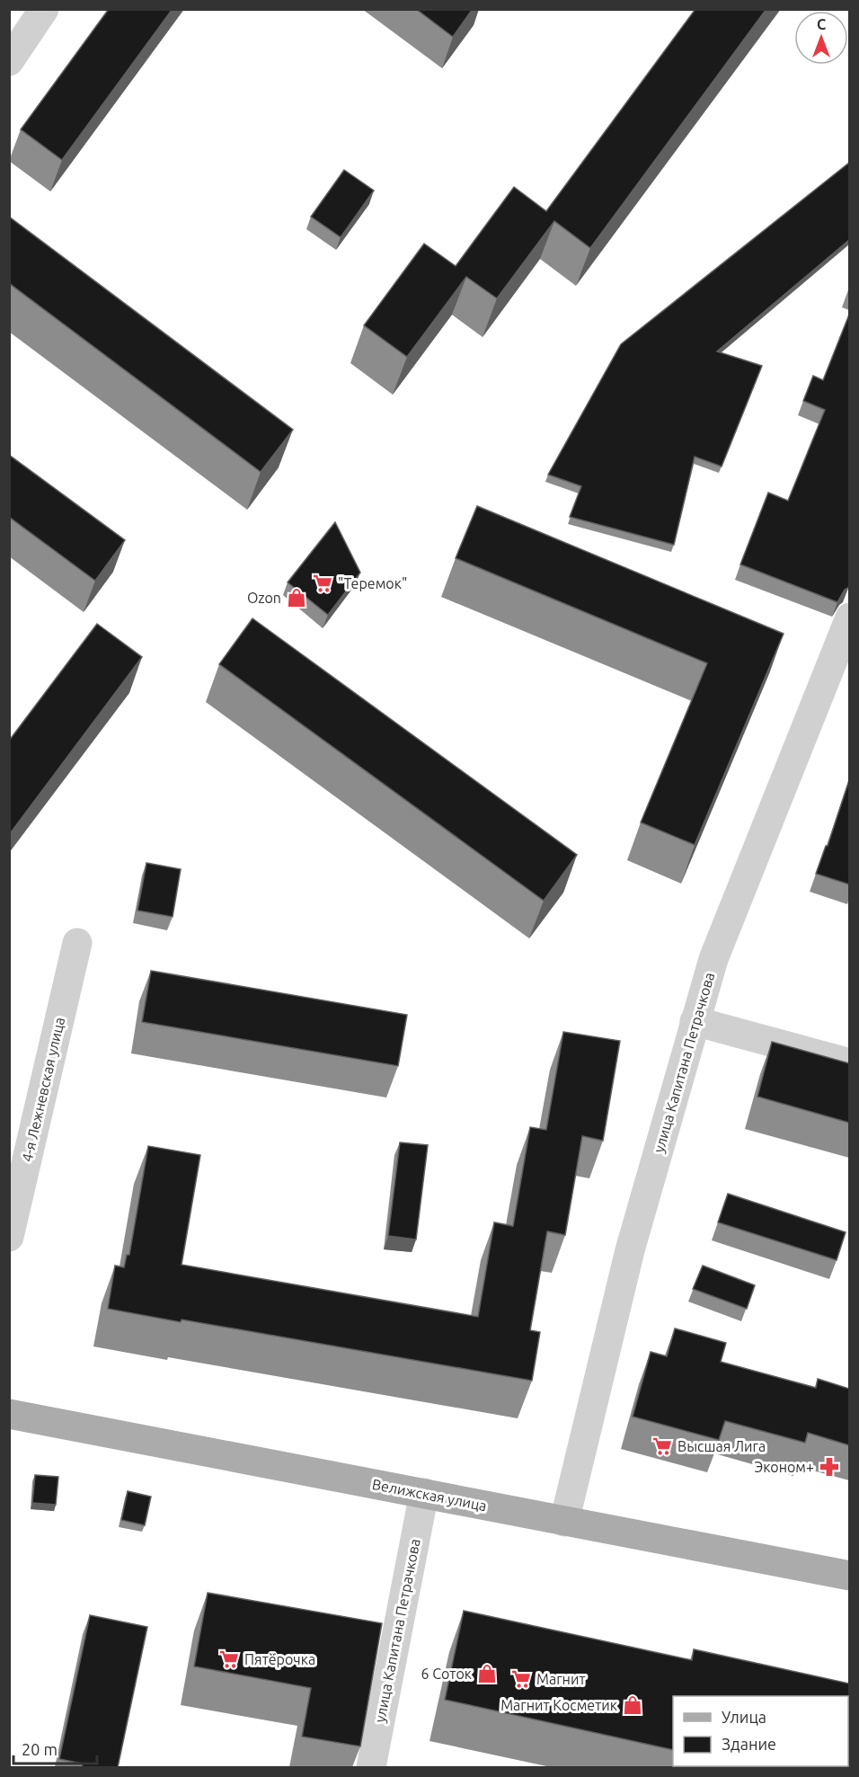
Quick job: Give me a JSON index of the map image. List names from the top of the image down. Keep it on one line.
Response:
{"streets":{"main road":["Велижская улица"],"street":["улица Капитана Петрачкова","4-я Лежневская улица"]},"crossings":[["улица Капитана Петрачкова","Велижская улица"]],"places":{"supermarket":["\"Теремок\"","Высшая Лига","Пятёрочка","Магнит"],"shop":["Ozon","6 Соток","Магнит Косметик"],"pharmacy":["Эконом+"]},"legend":["Улица","Здание"],"scale_bar":"20 m","north":"top"}
